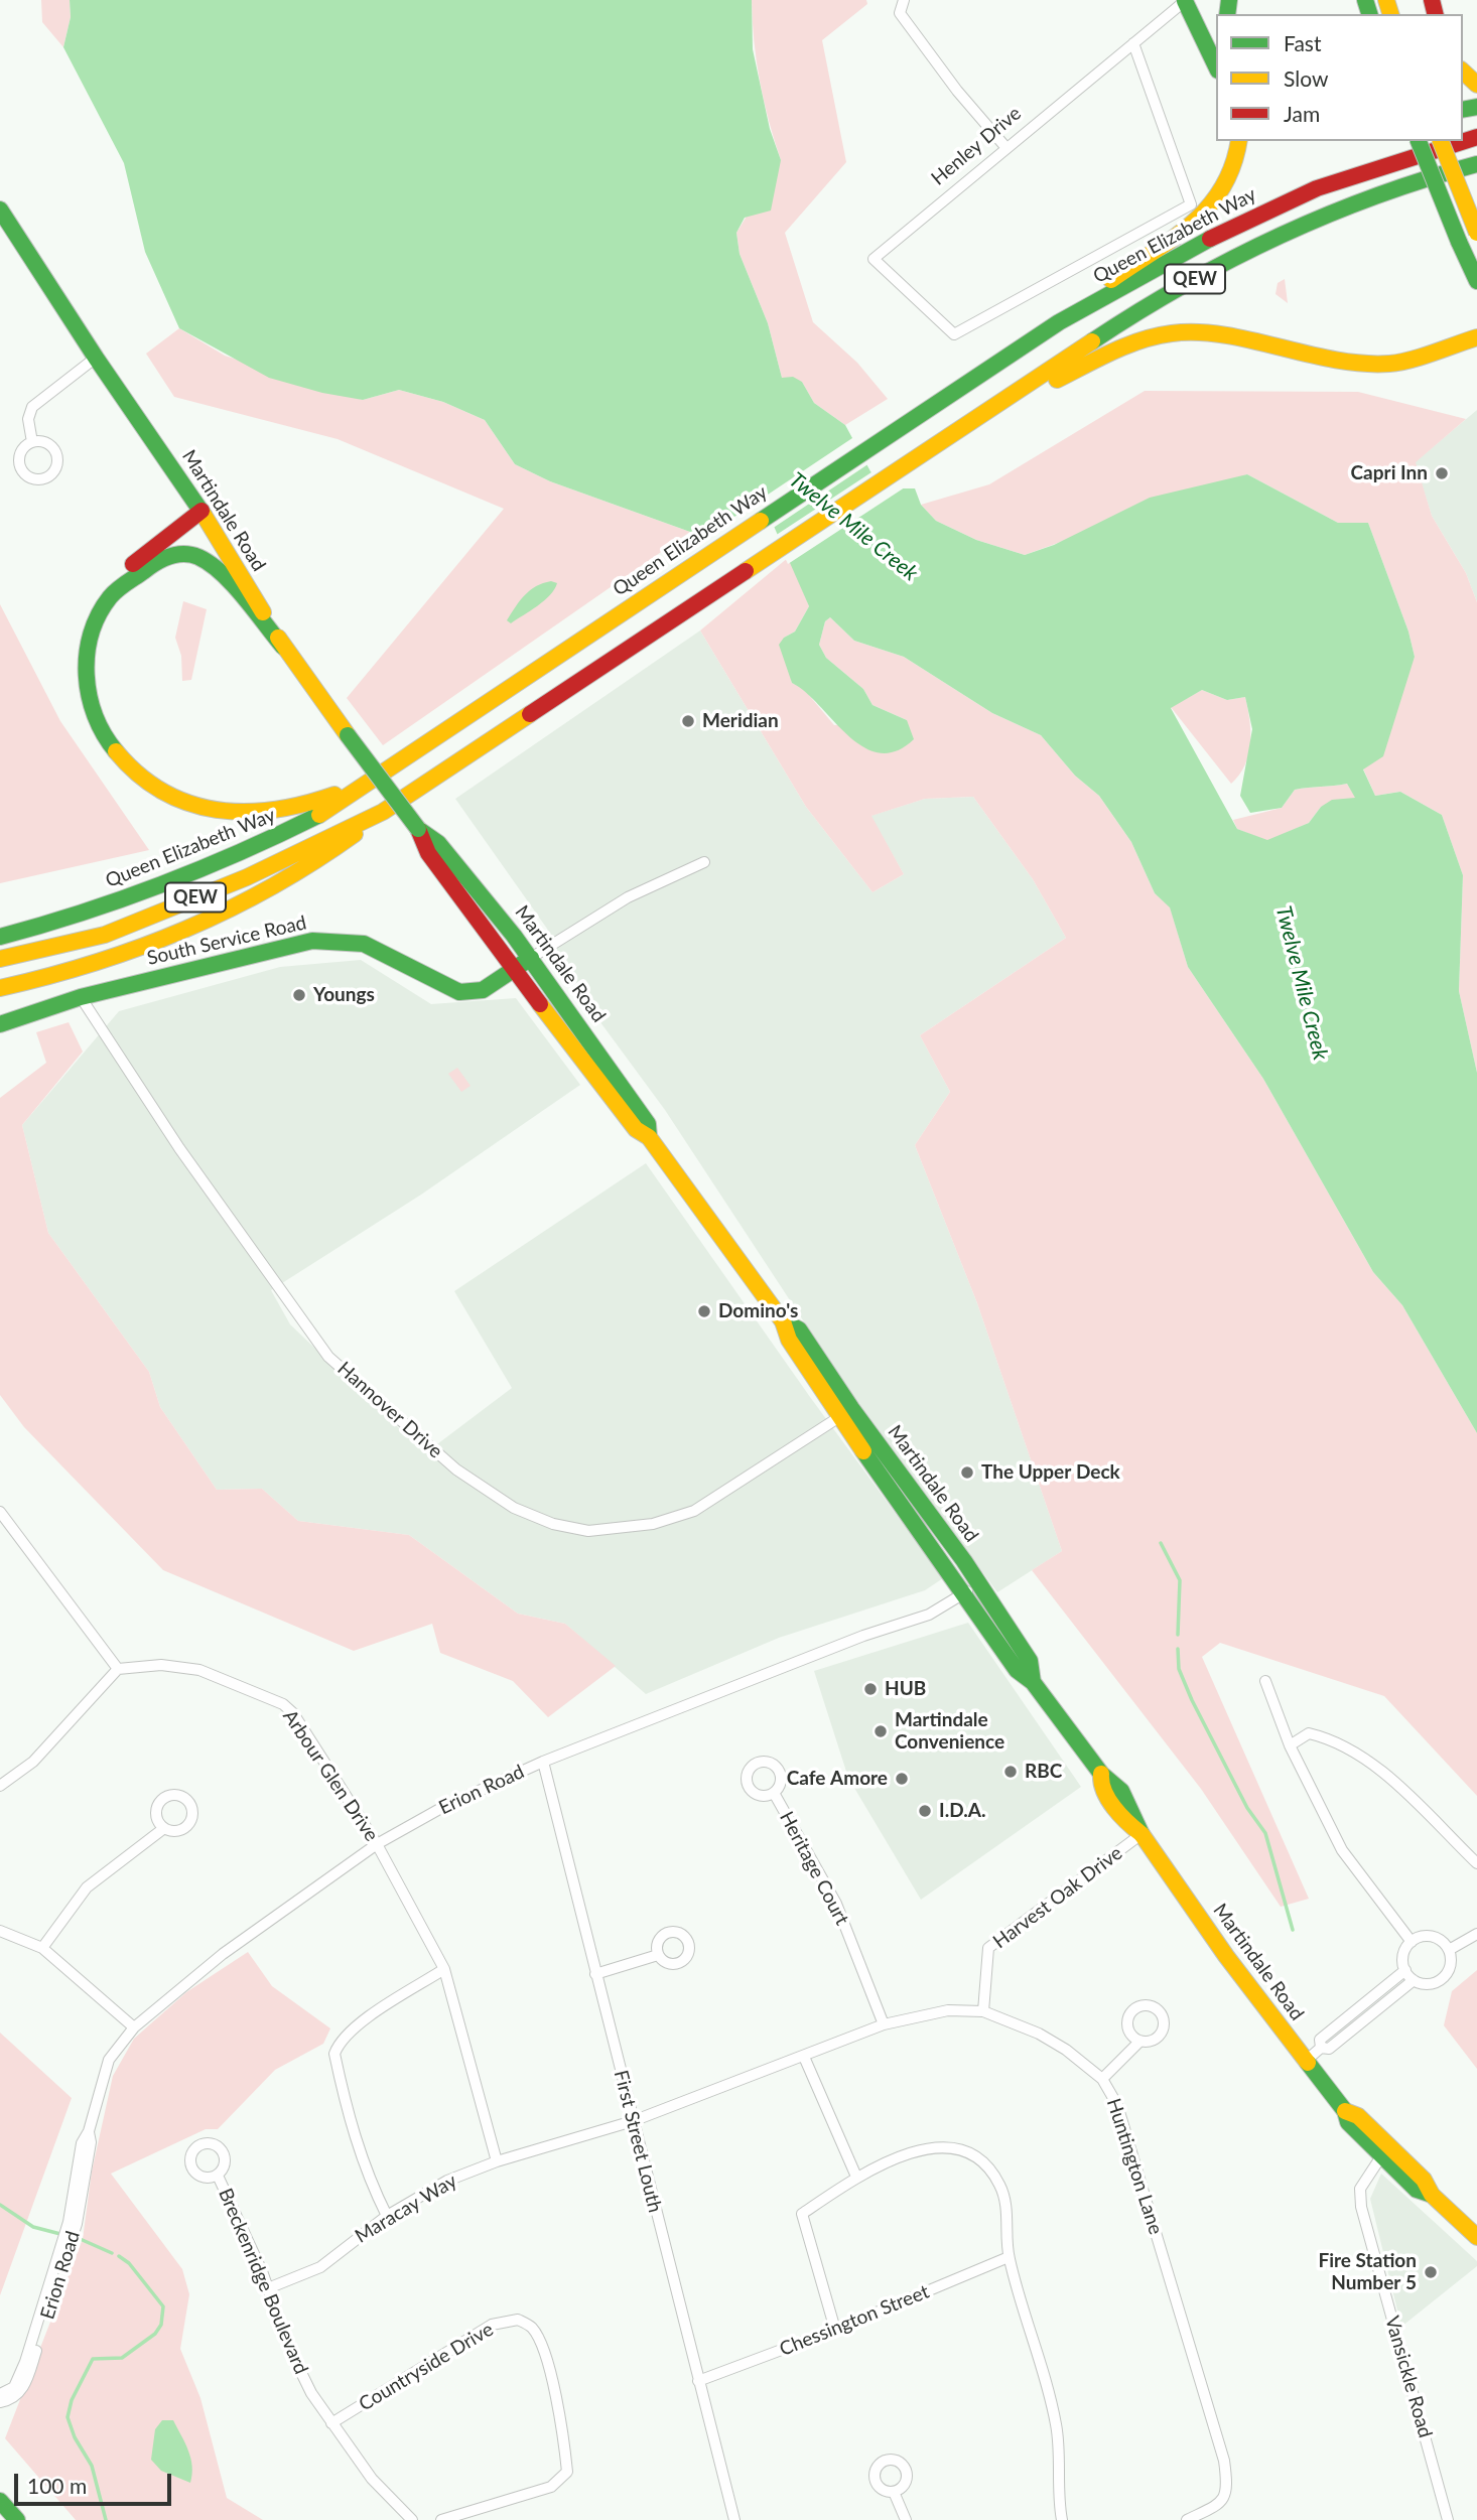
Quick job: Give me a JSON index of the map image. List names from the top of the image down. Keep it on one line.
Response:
{"streets":{"main road":["Queen Elizabeth Way","QEW","Martindale Road","South Service Road"],"street":["Henley Drive","Hannover Drive","Arbour Glen Drive","Erion Road","Heritage Court","Harvest Oak Drive","First Street Louth","Huntington Lane","Maracay Way","Breckenridge Boulevard","Chessington Street","Countryside Drive","Vansickle Road"]},"crossings":[["Martindale Road","South Service Road"],["Martindale Road","Hannover Drive"],["Martindale Road","Erion Road"],["Martindale Road","Harvest Oak Drive"],["Martindale Road","Vansickle Road"],["South Service Road","Hannover Drive"],["Arbour Glen Drive","Erion Road"],["Arbour Glen Drive","Maracay Way"],["Erion Road","First Street Louth"],["Heritage Court","Huntington Lane"],["Harvest Oak Drive","Huntington Lane"],["First Street Louth","Huntington Lane"],["First Street Louth","Maracay Way"],["First Street Louth","Chessington Street"],["Huntington Lane","Maracay Way"],["Maracay Way","Breckenridge Boulevard"],["Breckenridge Boulevard","Countryside Drive"]],"water":["Twelve Mile Creek"],"places":["Capri Inn","Meridian","Youngs","Domino's","The Upper Deck","HUB","Martindale Convenience","RBC","Cafe Amore","I.D.A.","Fire Station Number 5"],"legend":["Fast","Slow","Jam"],"scale_bar":"100 m"}
